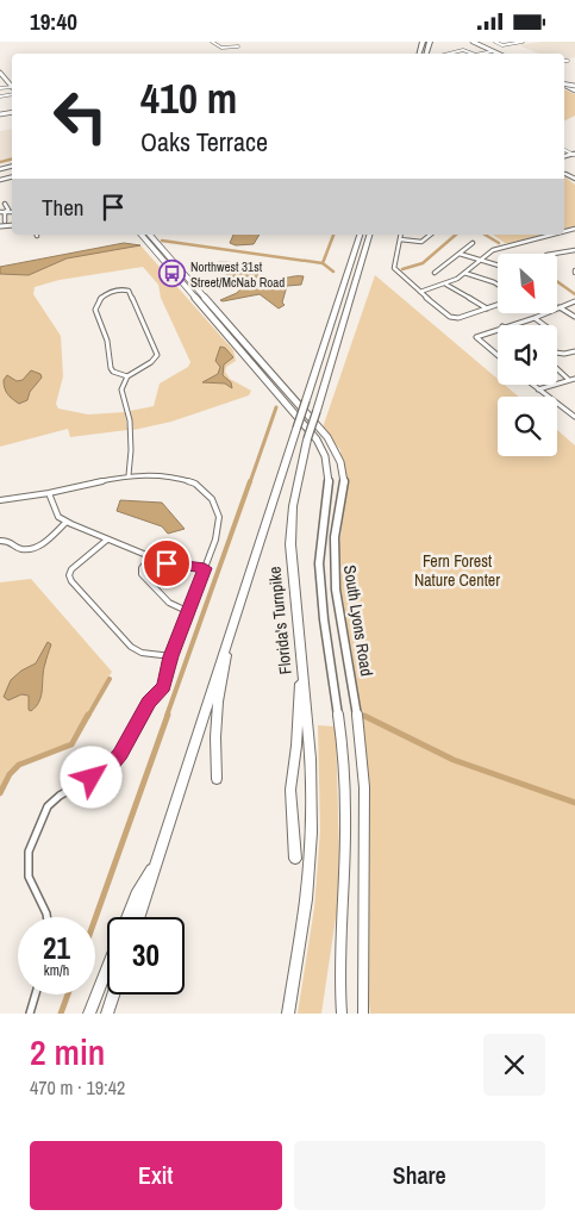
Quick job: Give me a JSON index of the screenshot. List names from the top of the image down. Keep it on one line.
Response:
{"streets":{"highway":["Florida's Turnpike"],"main road":["South Lyons Road"]},"parks":["Fern Forest Nature Center"],"places":{"bus stop":["Northwest 31st Street/McNab Road"]},"north":"bottom right","page":{"status":"19:40","turn":["410 m","Oaks Terrace"],"then":"Then","speed":"21 km/h","limit":"30","heading":["2 min","470 m · 19:42"],"buttons":["Exit","Share"]}}
